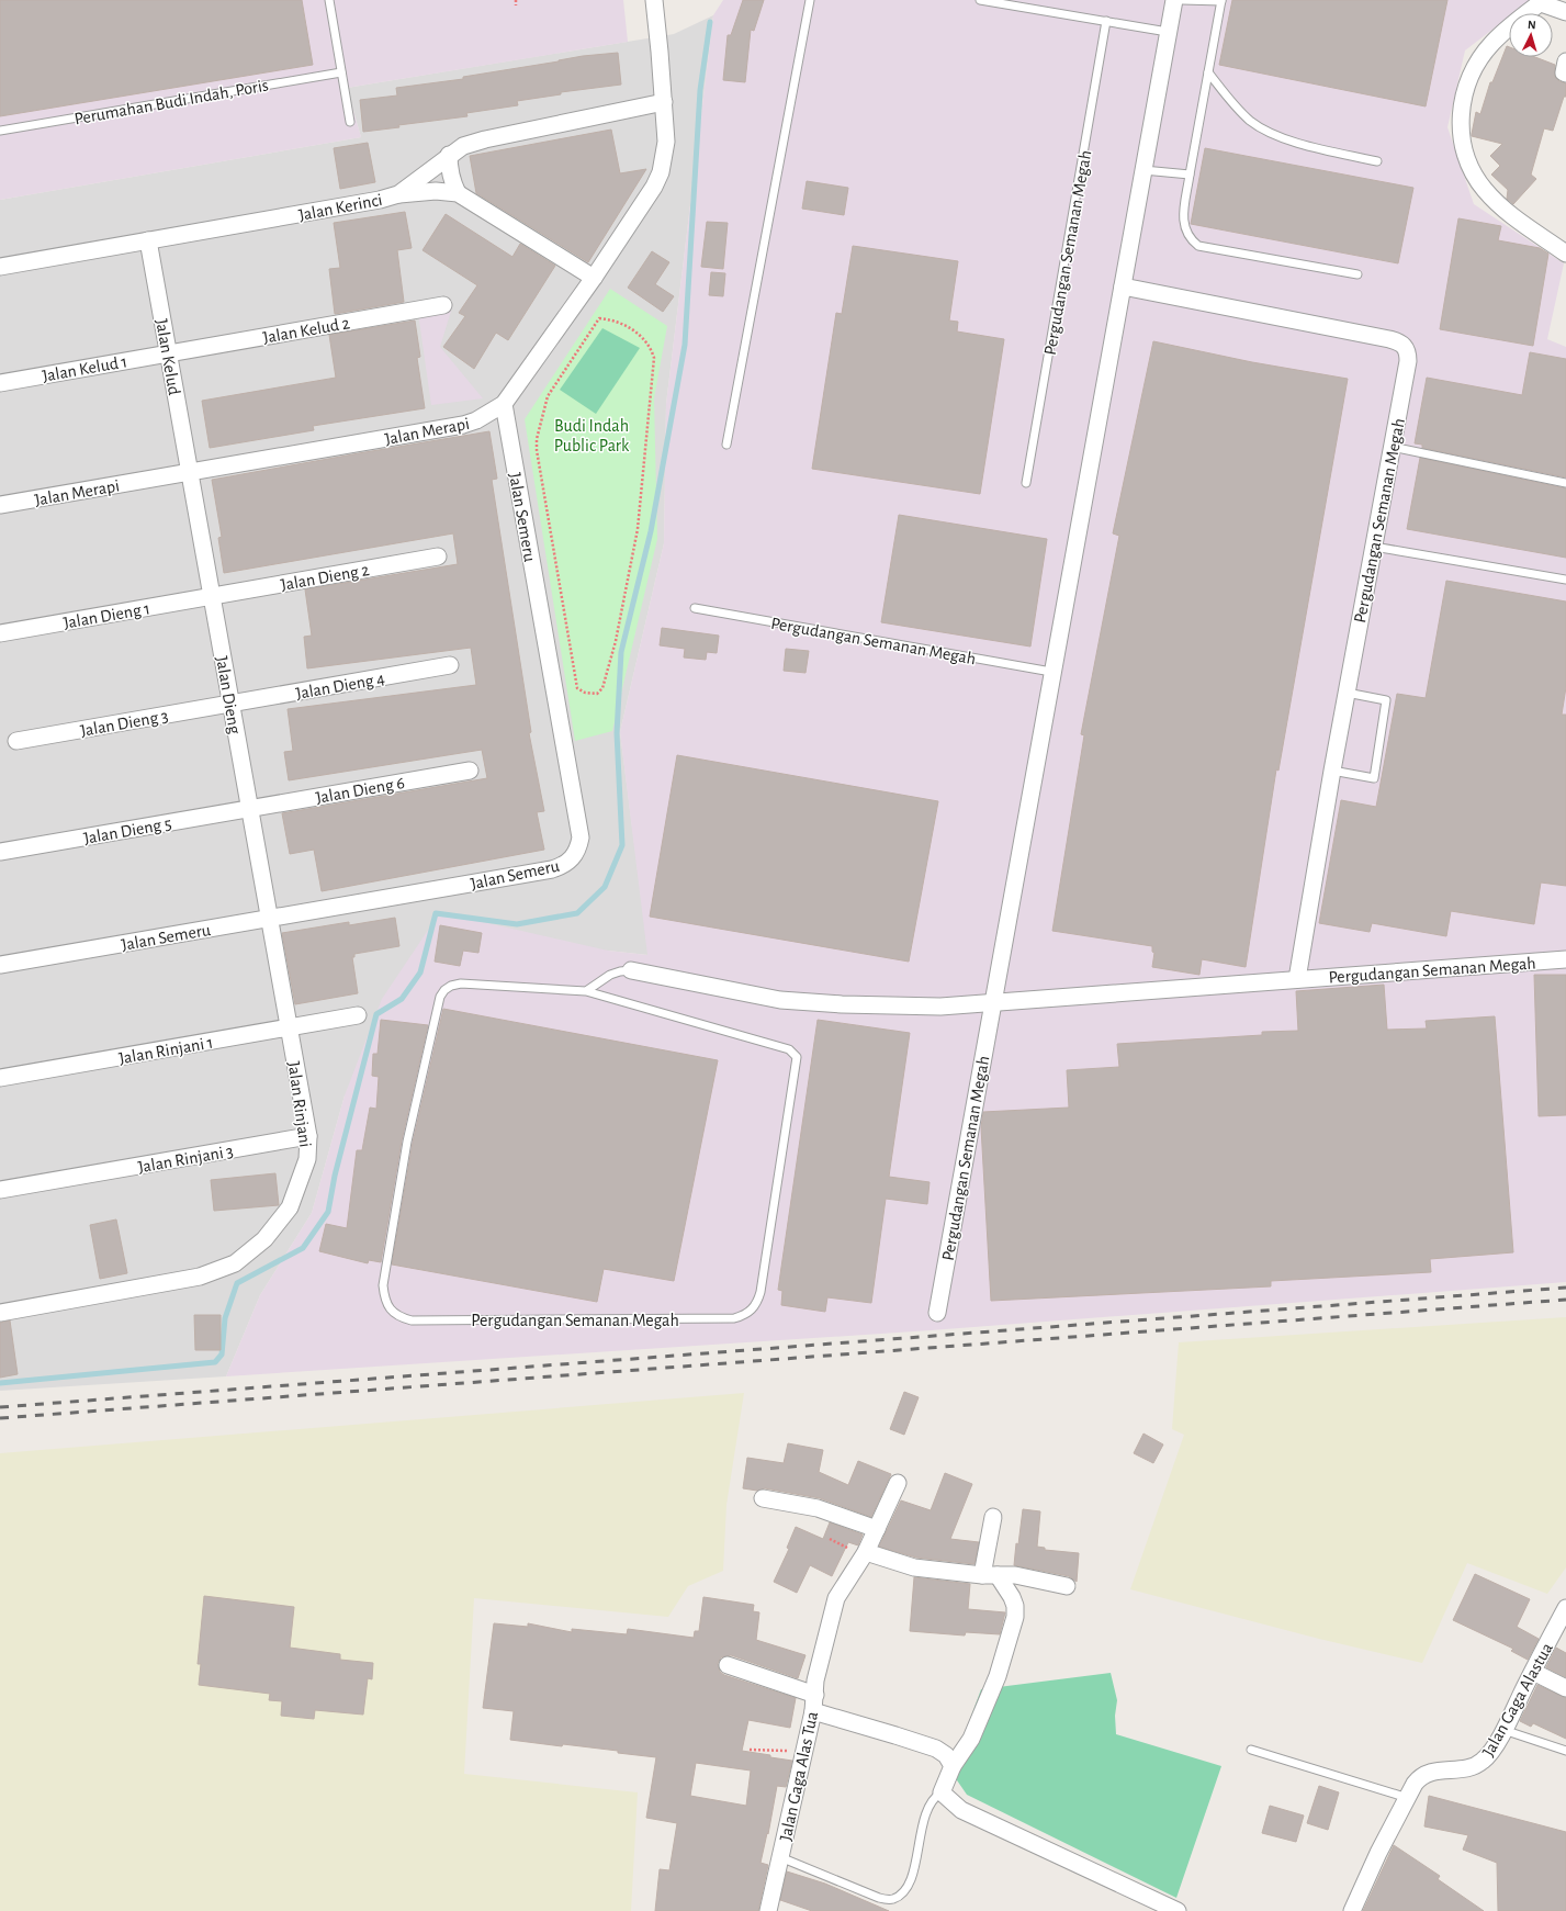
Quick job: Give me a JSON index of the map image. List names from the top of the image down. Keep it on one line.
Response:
{"streets":{"street":["Jalan Kerinci","Pergudangan Semanan Megah","Jalan Kelud 2","Jalan Kelud","Jalan Kelud 1","Jalan Merapi","Jalan Semeru","Jalan Dieng 2","Jalan Dieng 1","Jalan Dieng 4","Jalan Dieng","Jalan Dieng 3","Jalan Dieng 6","Jalan Dieng 5","Jalan Rinjani 1","Jalan Rinjani","Jalan Rinjani 3","Jalan Gaga Alastua","Jalan Gaga Alas Tua"],"lane":["Perumahan Budi Indah, Poris"]},"crossings":[["Jalan Kerinci","Jalan Kelud"],["Jalan Kerinci","Jalan Merapi"],["Jalan Kelud 2","Jalan Kelud"],["Jalan Kelud 2","Jalan Kelud 1"],["Jalan Kelud","Jalan Kelud 1"],["Jalan Kelud","Jalan Merapi"],["Jalan Kelud","Jalan Dieng"],["Jalan Merapi","Jalan Semeru"],["Jalan Merapi","Jalan Dieng"],["Jalan Semeru","Jalan Dieng"],["Jalan Semeru","Jalan Rinjani"],["Jalan Dieng 2","Jalan Dieng 1"],["Jalan Dieng 2","Jalan Dieng"],["Jalan Dieng 1","Jalan Dieng"],["Jalan Dieng 4","Jalan Dieng"],["Jalan Dieng 4","Jalan Dieng 3"],["Jalan Dieng","Jalan Dieng 3"],["Jalan Dieng","Jalan Dieng 6"],["Jalan Dieng","Jalan Dieng 5"],["Jalan Dieng","Jalan Rinjani"],["Jalan Dieng 6","Jalan Dieng 5"],["Jalan Rinjani 1","Jalan Rinjani"],["Jalan Rinjani","Jalan Rinjani 3"]],"parks":["Budi Indah Public Park"],"north":"top"}
